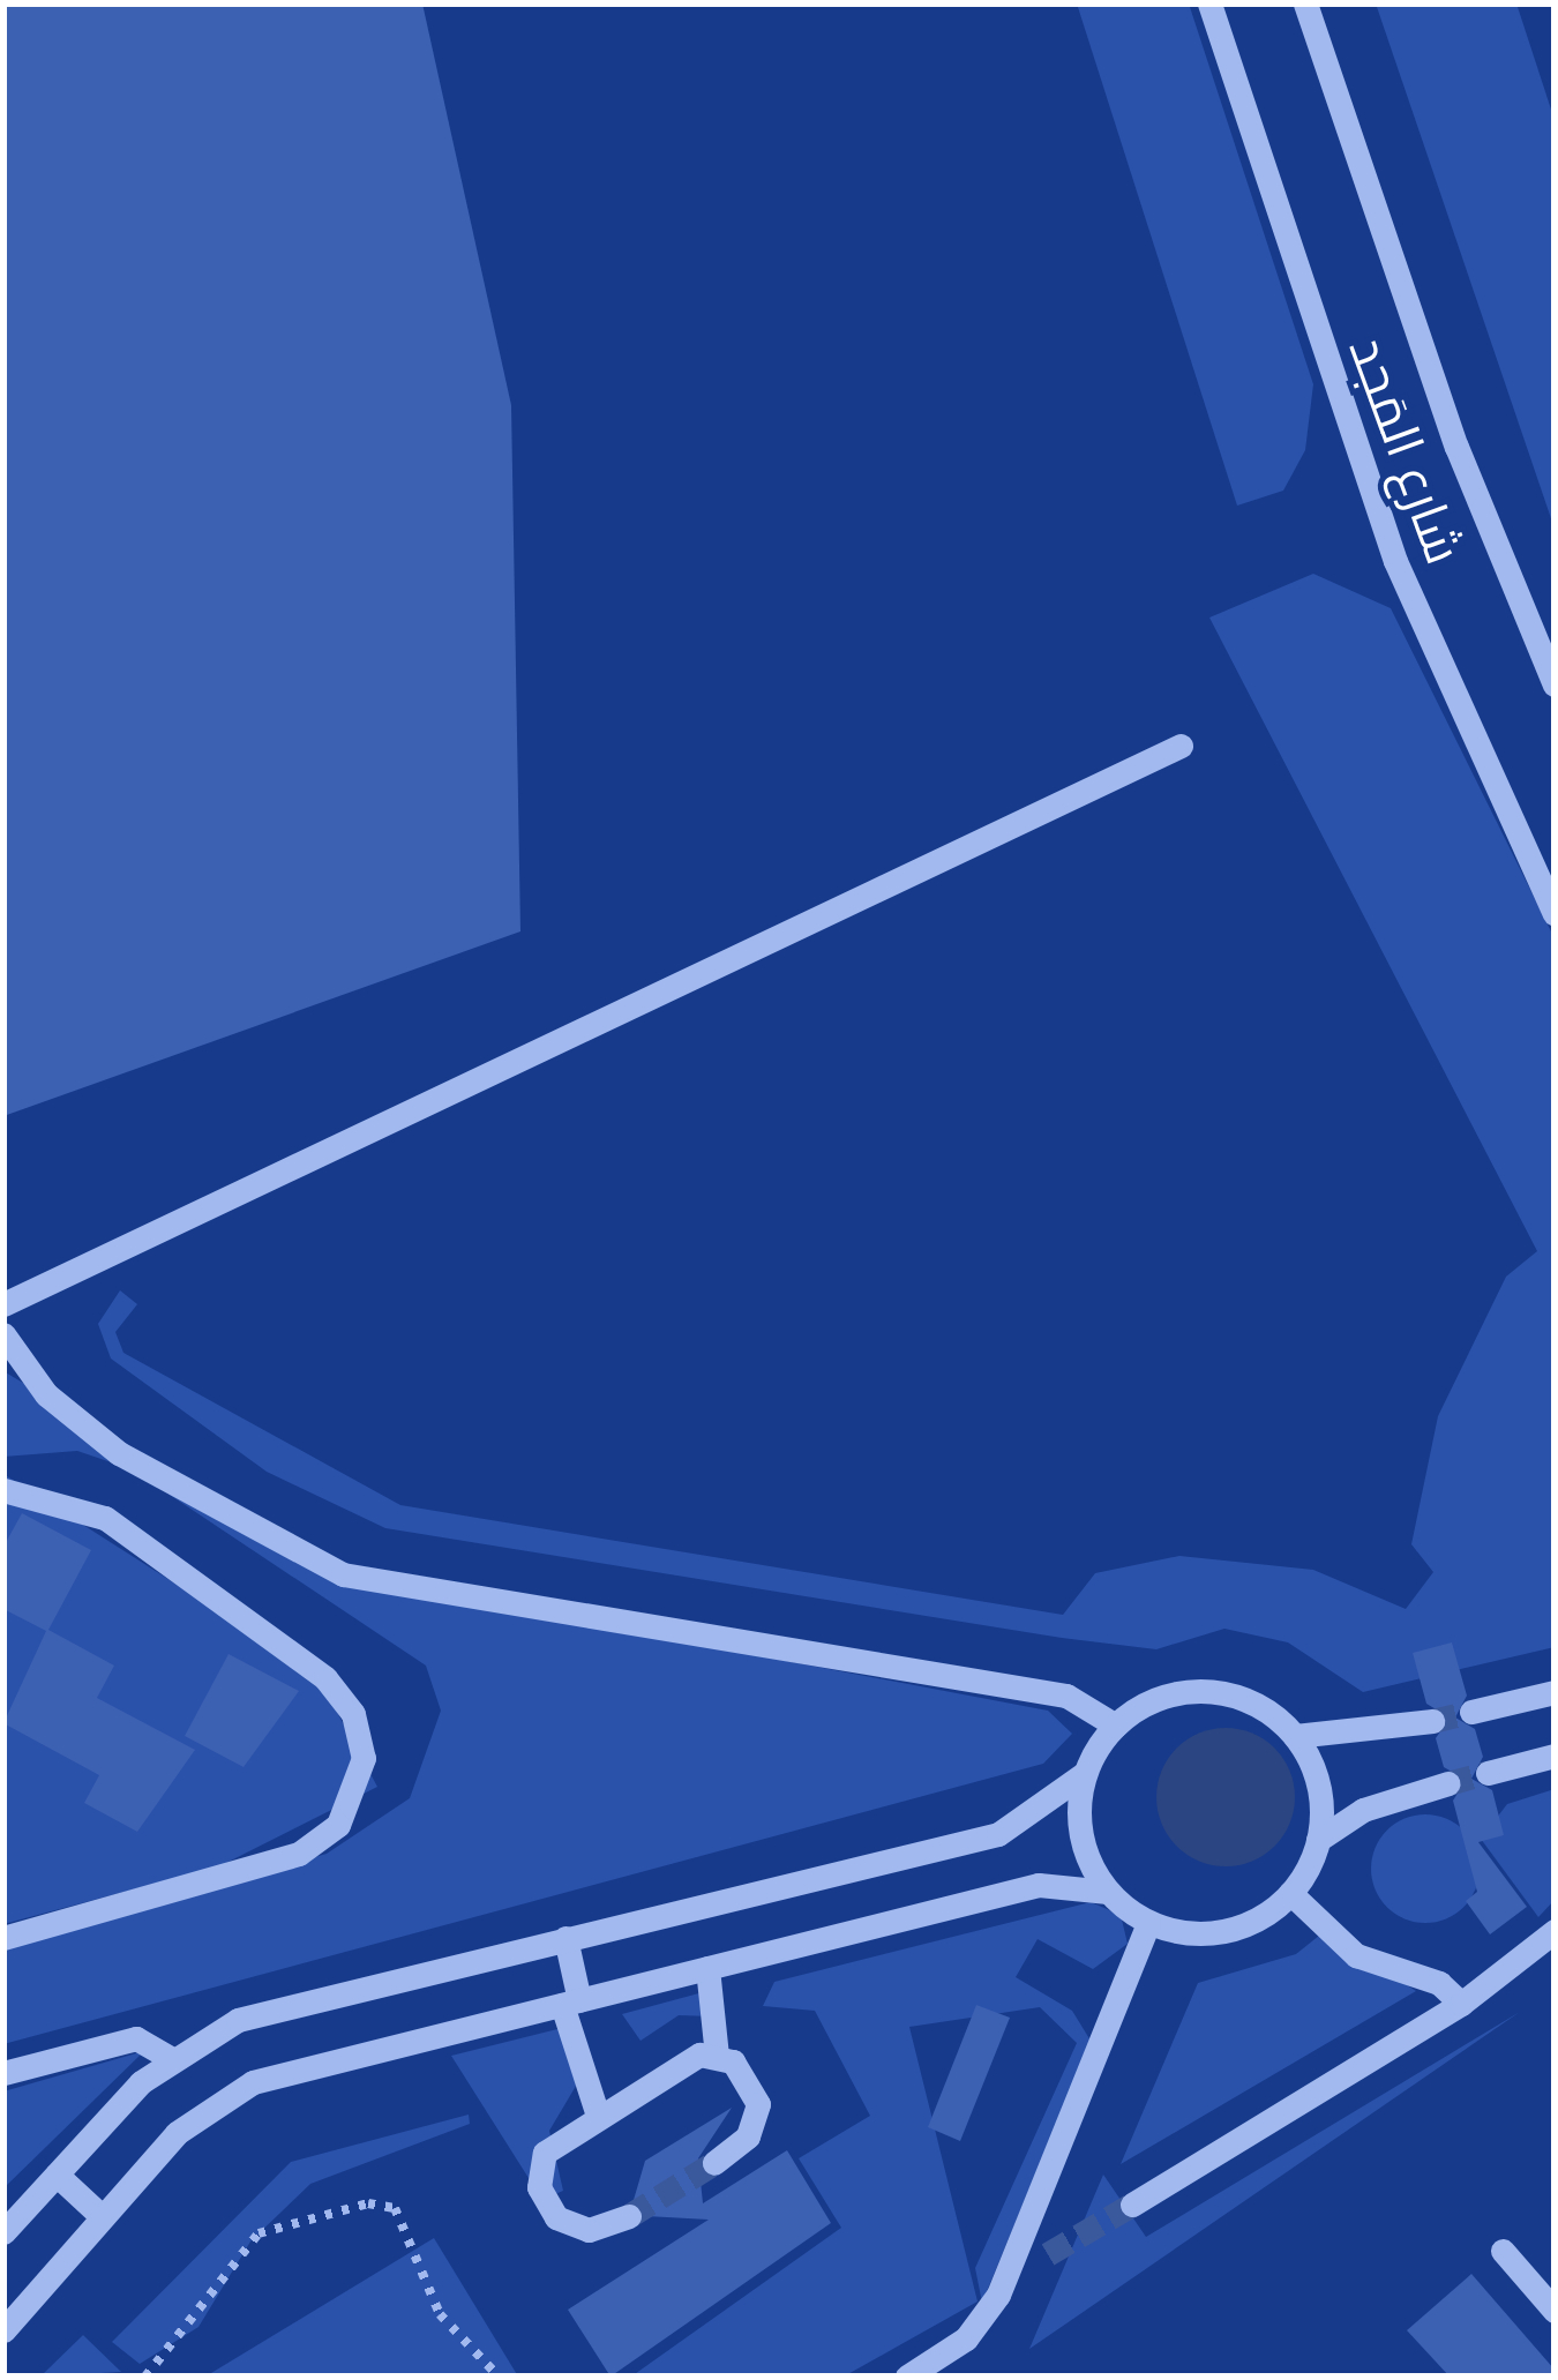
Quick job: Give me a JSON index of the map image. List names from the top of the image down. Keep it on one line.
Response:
{"streets":{"street":["شارع المَجد"]}}
